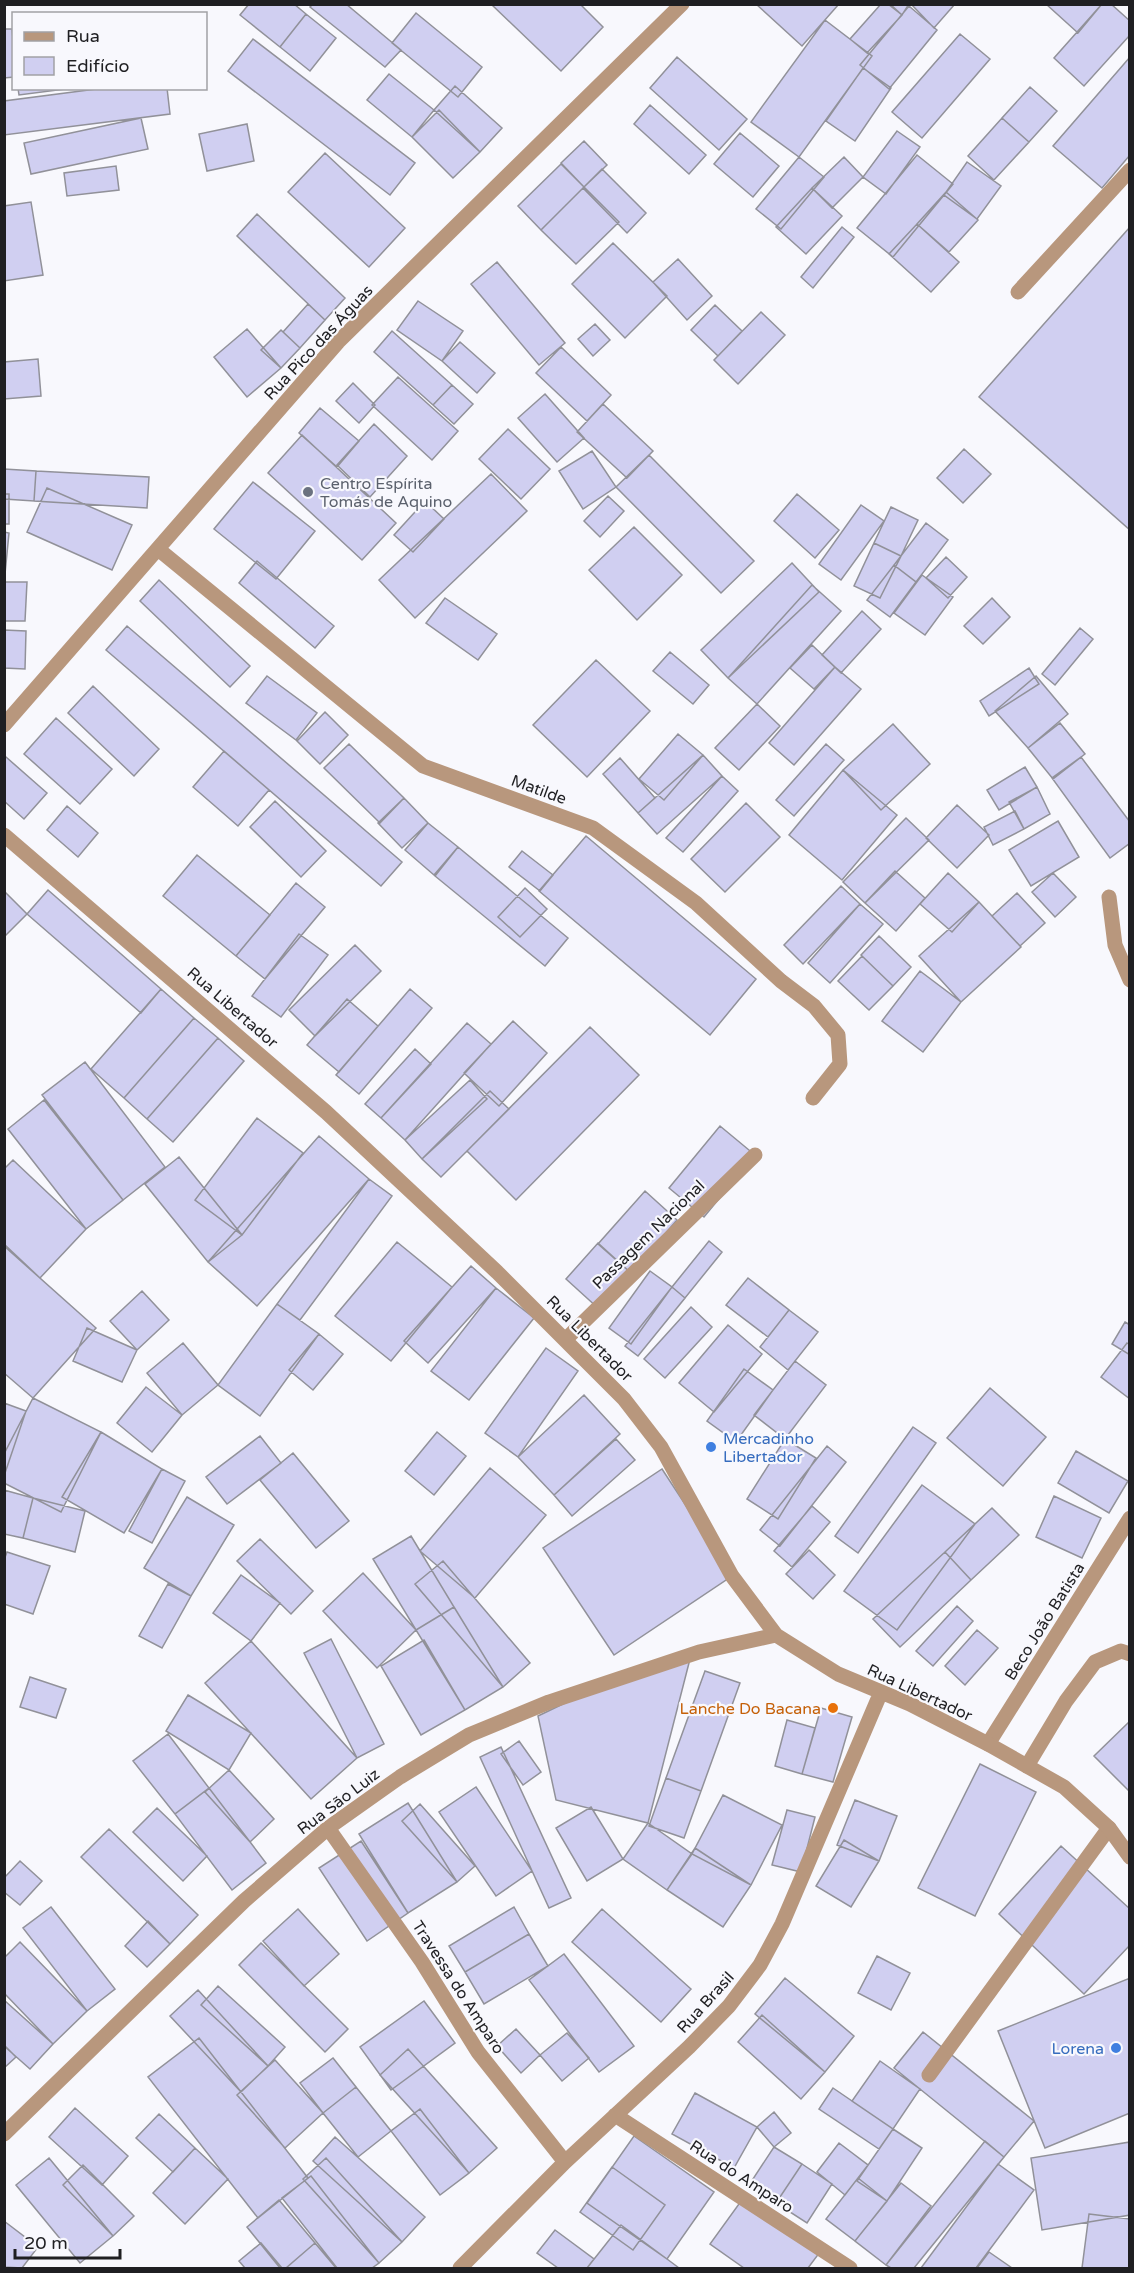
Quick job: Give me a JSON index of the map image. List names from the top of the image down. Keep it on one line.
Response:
{"streets":{"street":["Rua Pico das Águas","Matilde","Rua Libertador","Passagem Nacional","Beco João Batista","Rua São Luiz","Travessa do Amparo","Rua Brasil","Rua do Amparo"]},"crossings":[["Rua Pico das Águas","Matilde"],["Rua Libertador","Passagem Nacional"],["Rua Libertador","Beco João Batista"],["Rua Libertador","Rua São Luiz"],["Rua Libertador","Rua Brasil"],["Rua São Luiz","Travessa do Amparo"],["Travessa do Amparo","Rua Brasil"],["Rua Brasil","Rua do Amparo"]],"places":["Centro Espírita Tomás de Aquino","Mercadinho Libertador","Lanche Do Bacana","Lorena"],"legend":["Rua","Edifício"],"scale_bar":"20 m"}
